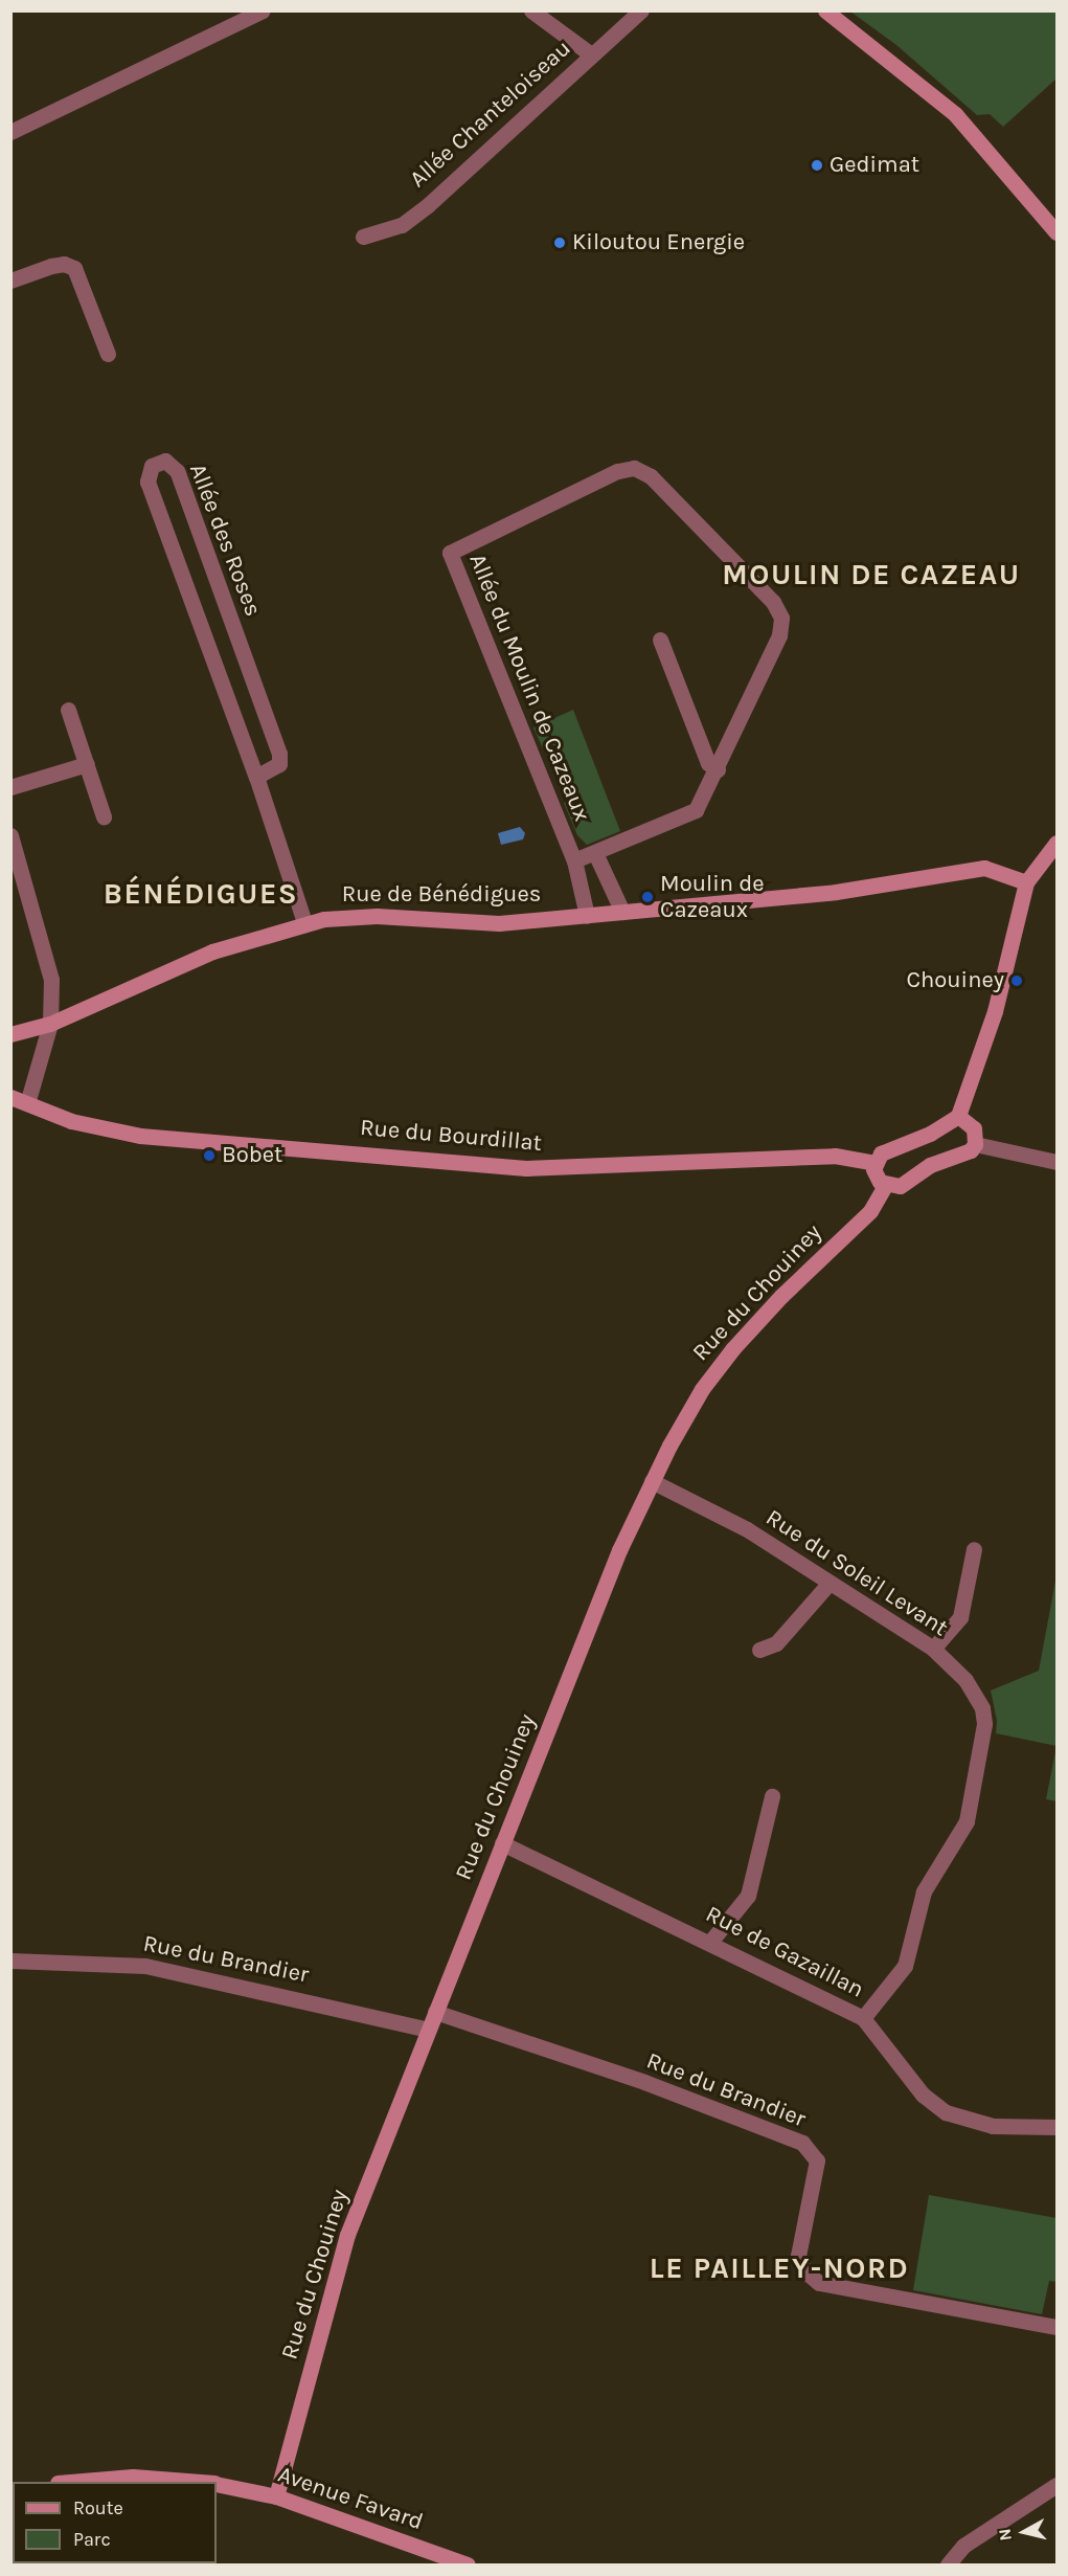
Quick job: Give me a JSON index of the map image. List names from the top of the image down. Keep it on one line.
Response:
{"streets":{"street":["Allée Chanteloiseau","Allée des Roses","Allée du Moulin de Cazeaux","Rue de Bénédigues","Rue du Bourdillat","Rue du Chouiney","Rue du Soleil Levant","Rue de Gazaillan","Rue du Brandier","Avenue Favard"]},"crossings":[["Allée des Roses","Rue de Bénédigues"],["Allée du Moulin de Cazeaux","Rue de Bénédigues"],["Rue du Chouiney","Rue du Soleil Levant"],["Rue du Chouiney","Rue de Gazaillan"],["Rue du Chouiney","Rue du Brandier"],["Rue du Chouiney","Avenue Favard"],["Rue du Soleil Levant","Rue de Gazaillan"]],"districts":["MOULIN DE CAZEAU","BÉNÉDIGUES","LE PAILLEY-NORD"],"places":["Gedimat","Kiloutou Energie","Moulin de Cazeaux","Chouiney","Bobet"],"legend":["Route","Parc"],"north":"left"}
